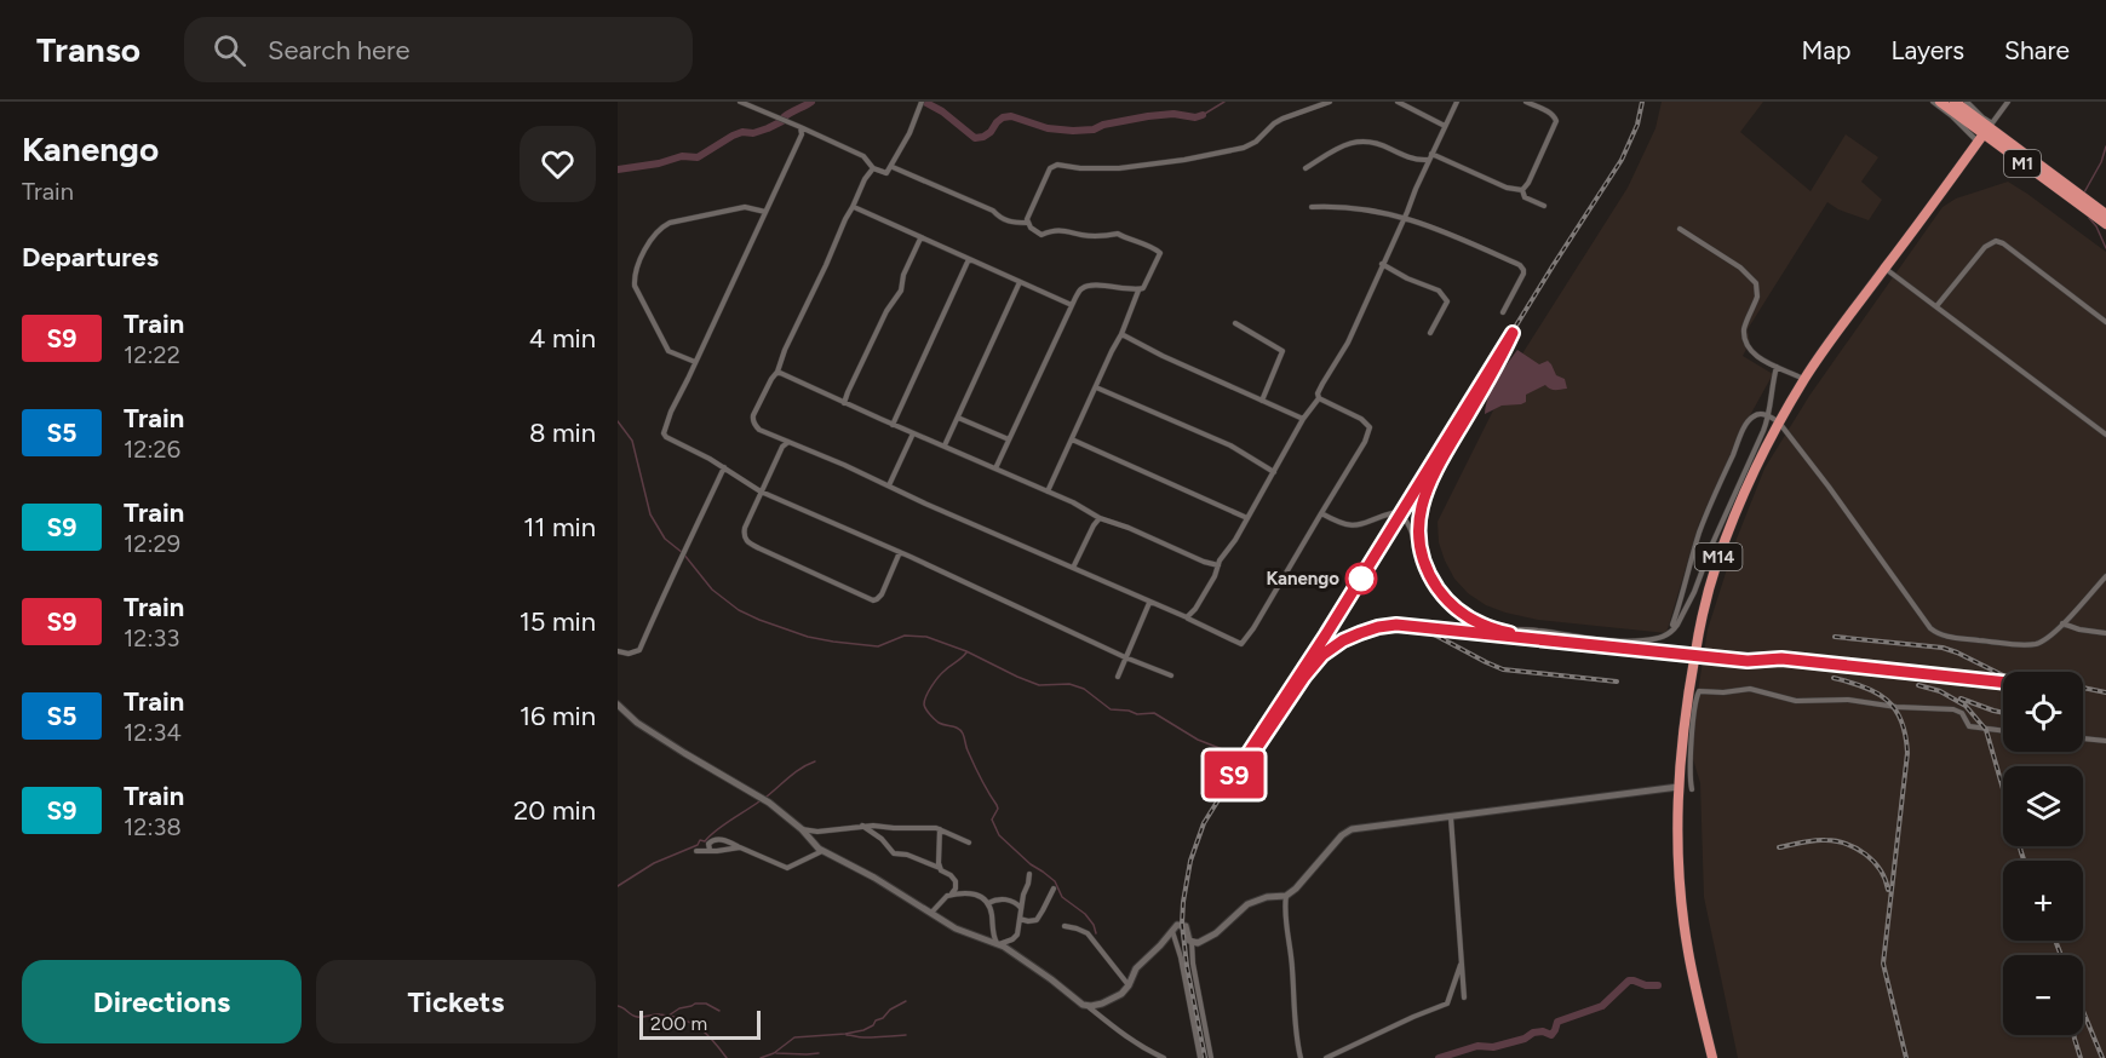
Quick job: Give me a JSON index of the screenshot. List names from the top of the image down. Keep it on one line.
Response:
{"streets":{"highway":["M1","M14"]},"crossings":[["M1","M14"]],"places":["Kanengo"],"scale_bar":"200 m","page":{"header":"Transo","search":"Search here","nav":["Map","Layers","Share"],"heading":[["Kanengo","Train"],"Departures"],"on_map":"S9","list":[{"mark":"S9","name":"Train","note":"12:22","value":"4 min"},{"mark":"S5","name":"Train","note":"12:26","value":"8 min"},{"mark":"S9","name":"Train","note":"12:29","value":"11 min"},{"mark":"S9","name":"Train","note":"12:33","value":"15 min"},{"mark":"S5","name":"Train","note":"12:34","value":"16 min"},{"mark":"S9","name":"Train","note":"12:38","value":"20 min"}],"map_buttons":["+","−"],"buttons":["Directions","Tickets"],"scale":"200 m"}}
